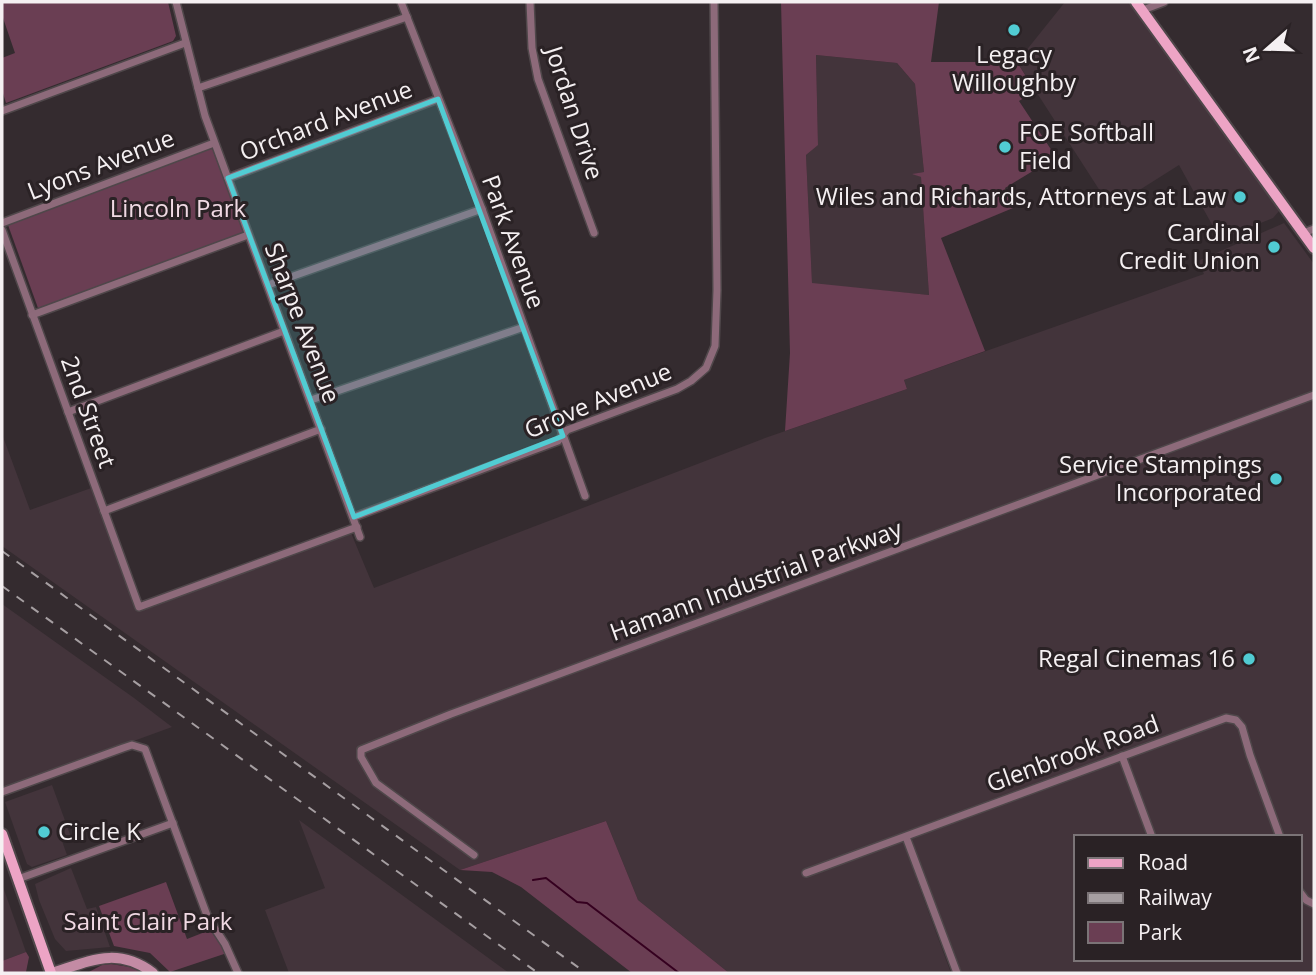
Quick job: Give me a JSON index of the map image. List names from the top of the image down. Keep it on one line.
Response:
{"streets":{"street":["Jordan Drive","Orchard Avenue","Lyons Avenue","Park Avenue","Sharpe Avenue","Grove Avenue","2nd Street","Hamann Industrial Parkway","Glenbrook Road"]},"crossings":[["Orchard Avenue","Park Avenue"],["Orchard Avenue","Sharpe Avenue"],["Lyons Avenue","Sharpe Avenue"],["Park Avenue","Grove Avenue"],["Sharpe Avenue","Grove Avenue"],["Sharpe Avenue","2nd Street"]],"parks":["Lincoln Park","Saint Clair Park"],"places":["Legacy Willoughby","FOE Softball Field","Wiles and Richards, Attorneys at Law","Cardinal Credit Union","Service Stampings Incorporated","Regal Cinemas 16","Circle K"],"legend":["Road","Railway","Park"],"north":"left"}
